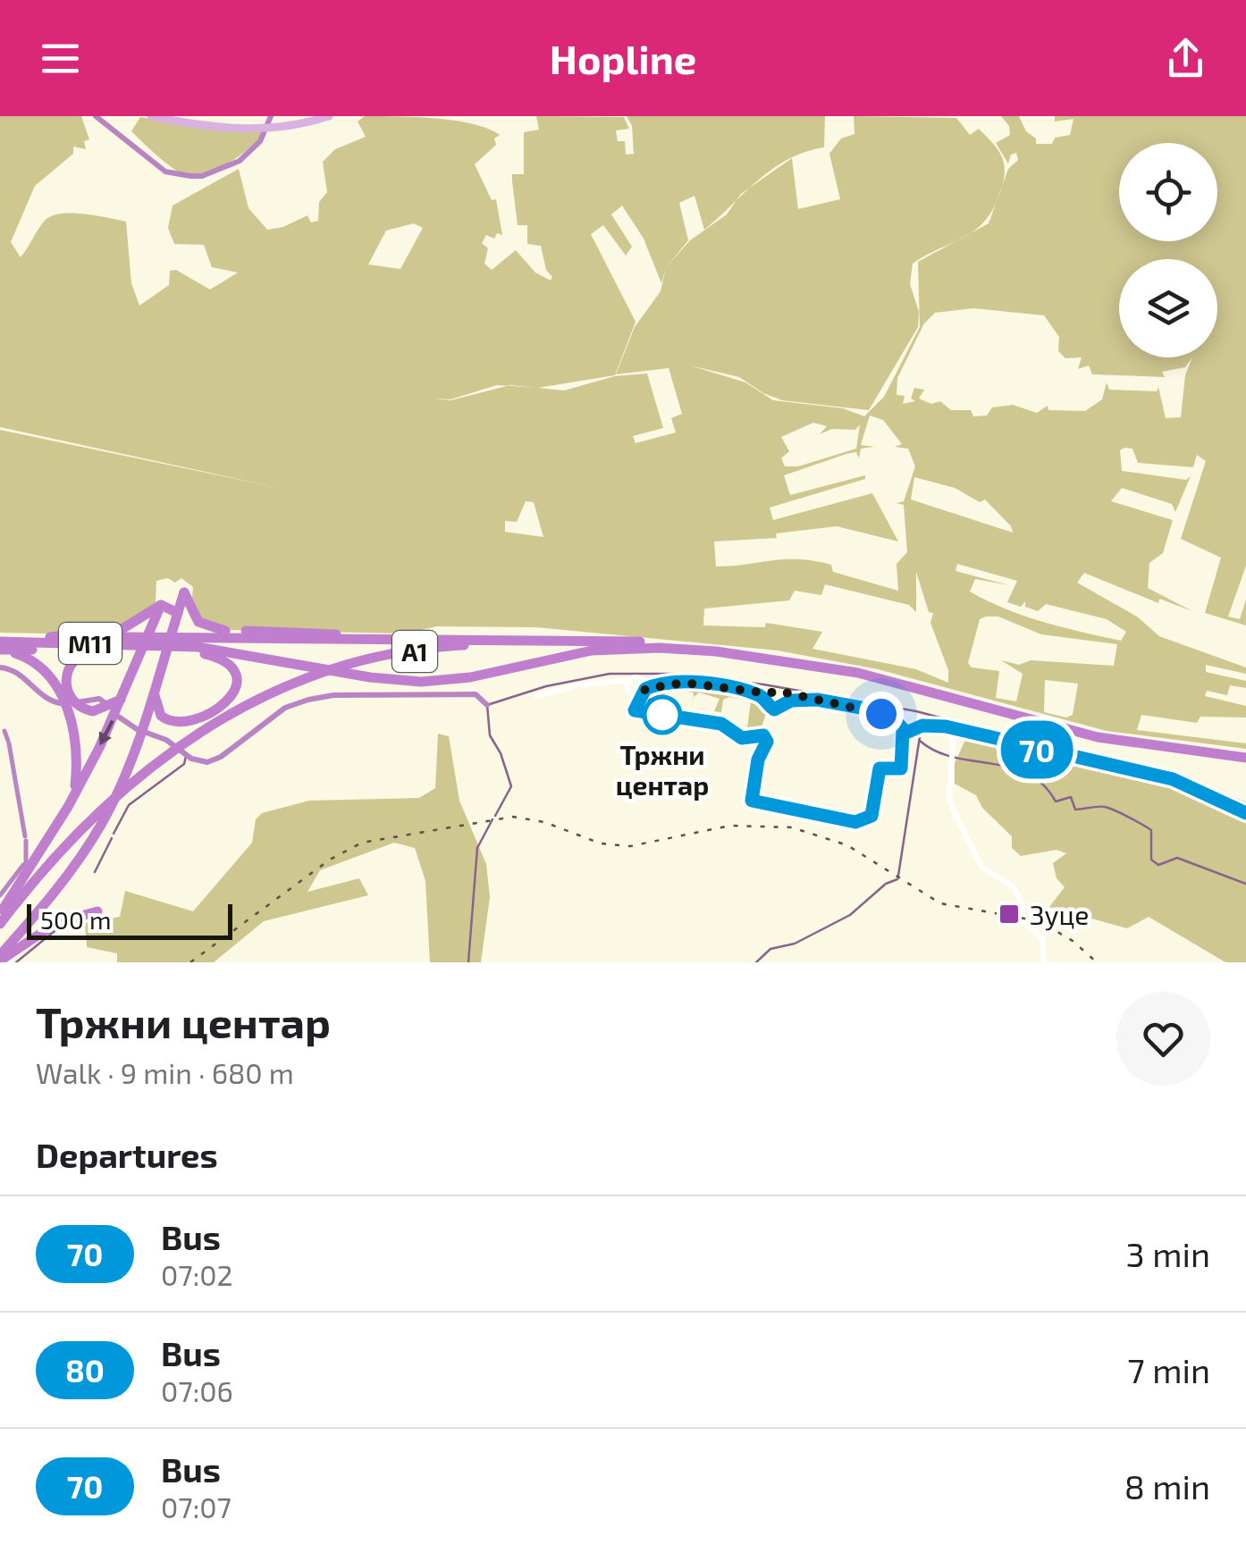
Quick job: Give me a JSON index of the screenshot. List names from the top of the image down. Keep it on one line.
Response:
{"streets":{"highway":["M11","A1"]},"places":{"other":["Тржни центар"],"transit":["Зуце"]},"lines":["bus line 70"],"scale_bar":"500 m","page":{"header":"Hopline","on_map":"70","scale":"500 m","heading":[["Тржни центар","Walk · 9 min · 680 m"],"Departures"],"list":[{"mark":"70","name":"Bus","note":"07:02","value":"3 min"},{"mark":"80","name":"Bus","note":"07:06","value":"7 min"},{"mark":"70","name":"Bus","note":"07:07","value":"8 min"}]}}
